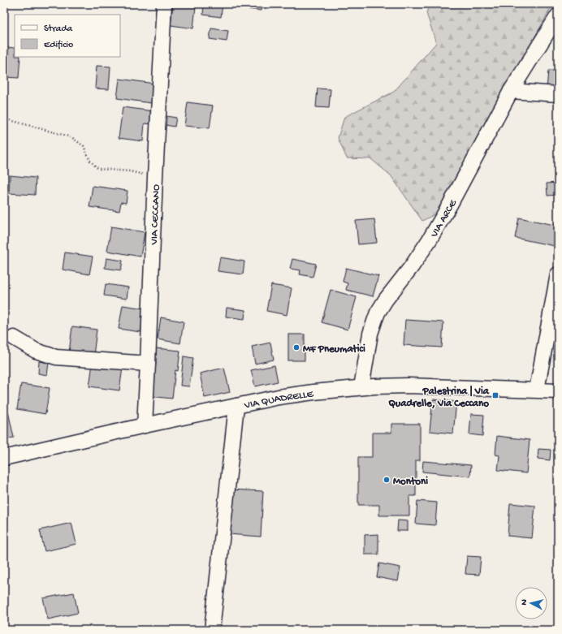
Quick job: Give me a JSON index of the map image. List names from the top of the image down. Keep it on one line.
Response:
{"streets":{"street":["VIA CECCANO","VIA ARCE","VIA QUADRELLE"]},"crossings":[["VIA CECCANO","VIA QUADRELLE"],["VIA ARCE","VIA QUADRELLE"]],"places":{"other":["MF Pneumatici","Montoni"],"transit":["Palestrina | Via Quadrelle, Via Ceccano"]},"legend":["Strada","Edificio"],"north":"left"}
